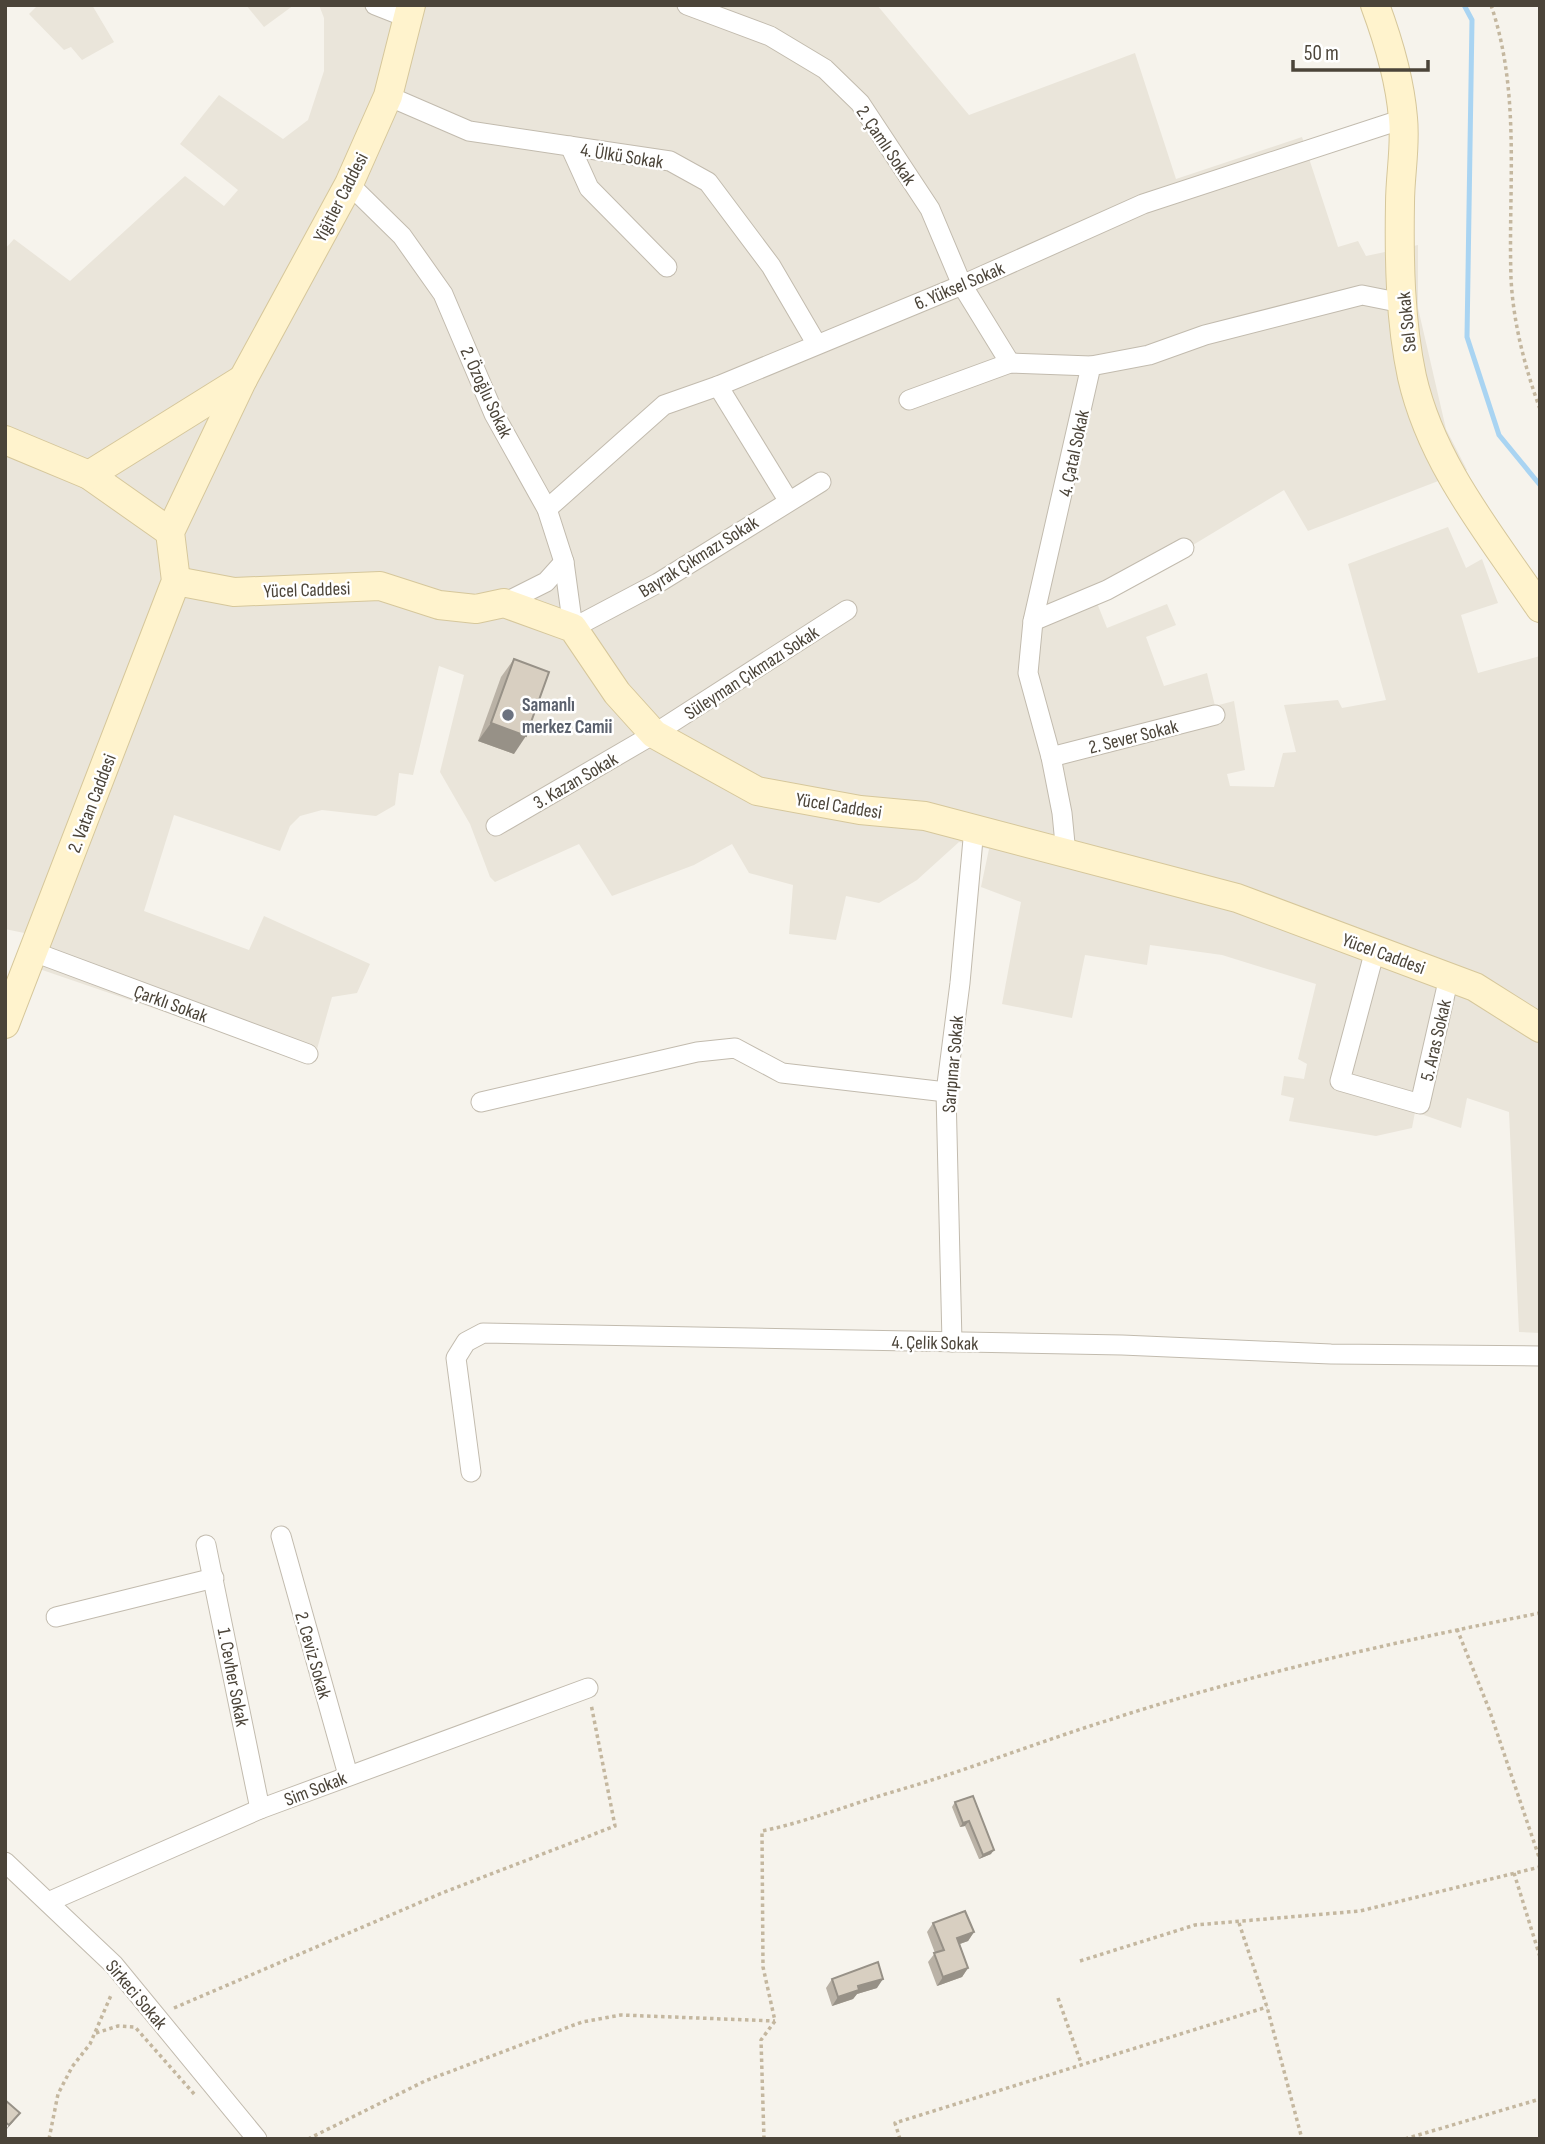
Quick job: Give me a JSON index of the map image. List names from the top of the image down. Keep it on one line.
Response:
{"streets":{"main road":["Yiğitler Caddesi","Sel Sokak","Yücel Caddesi","2. Vatan Caddesi"],"street":["2. Çamlı Sokak","4. Ülkü Sokak","6. Yüksel Sokak","2. Özoğlu Sokak","4. Çatal Sokak","Bayrak Çıkmazı Sokak","Süleyman Çıkmazı Sokak","2. Sever Sokak","3. Kazan Sokak","Çarklı Sokak","5. Aras Sokak","Sarıpınar Sokak","4. Çelik Sokak","2. Ceviz Sokak","1. Cevher Sokak","Sim Sokak","Sirkeci Sokak"]},"crossings":[["2. Çamlı Sokak","6. Yüksel Sokak"],["4. Ülkü Sokak","Yiğitler Caddesi"],["4. Ülkü Sokak","6. Yüksel Sokak"],["Yiğitler Caddesi","2. Özoğlu Sokak"],["6. Yüksel Sokak","Sel Sokak"],["6. Yüksel Sokak","2. Özoğlu Sokak"],["2. Özoğlu Sokak","Bayrak Çıkmazı Sokak"],["2. Özoğlu Sokak","Yücel Caddesi"],["4. Çatal Sokak","Yücel Caddesi"],["4. Çatal Sokak","2. Sever Sokak"],["Bayrak Çıkmazı Sokak","Yücel Caddesi"],["Yücel Caddesi","Süleyman Çıkmazı Sokak"],["Yücel Caddesi","3. Kazan Sokak"],["Yücel Caddesi","2. Vatan Caddesi"],["Yücel Caddesi","5. Aras Sokak"],["Yücel Caddesi","Sarıpınar Sokak"],["Süleyman Çıkmazı Sokak","3. Kazan Sokak"],["2. Vatan Caddesi","Çarklı Sokak"],["Sarıpınar Sokak","4. Çelik Sokak"],["2. Ceviz Sokak","Sim Sokak"],["1. Cevher Sokak","Sim Sokak"],["Sim Sokak","Sirkeci Sokak"]],"places":["Samanlı merkez Camii"],"scale_bar":"50 m"}
